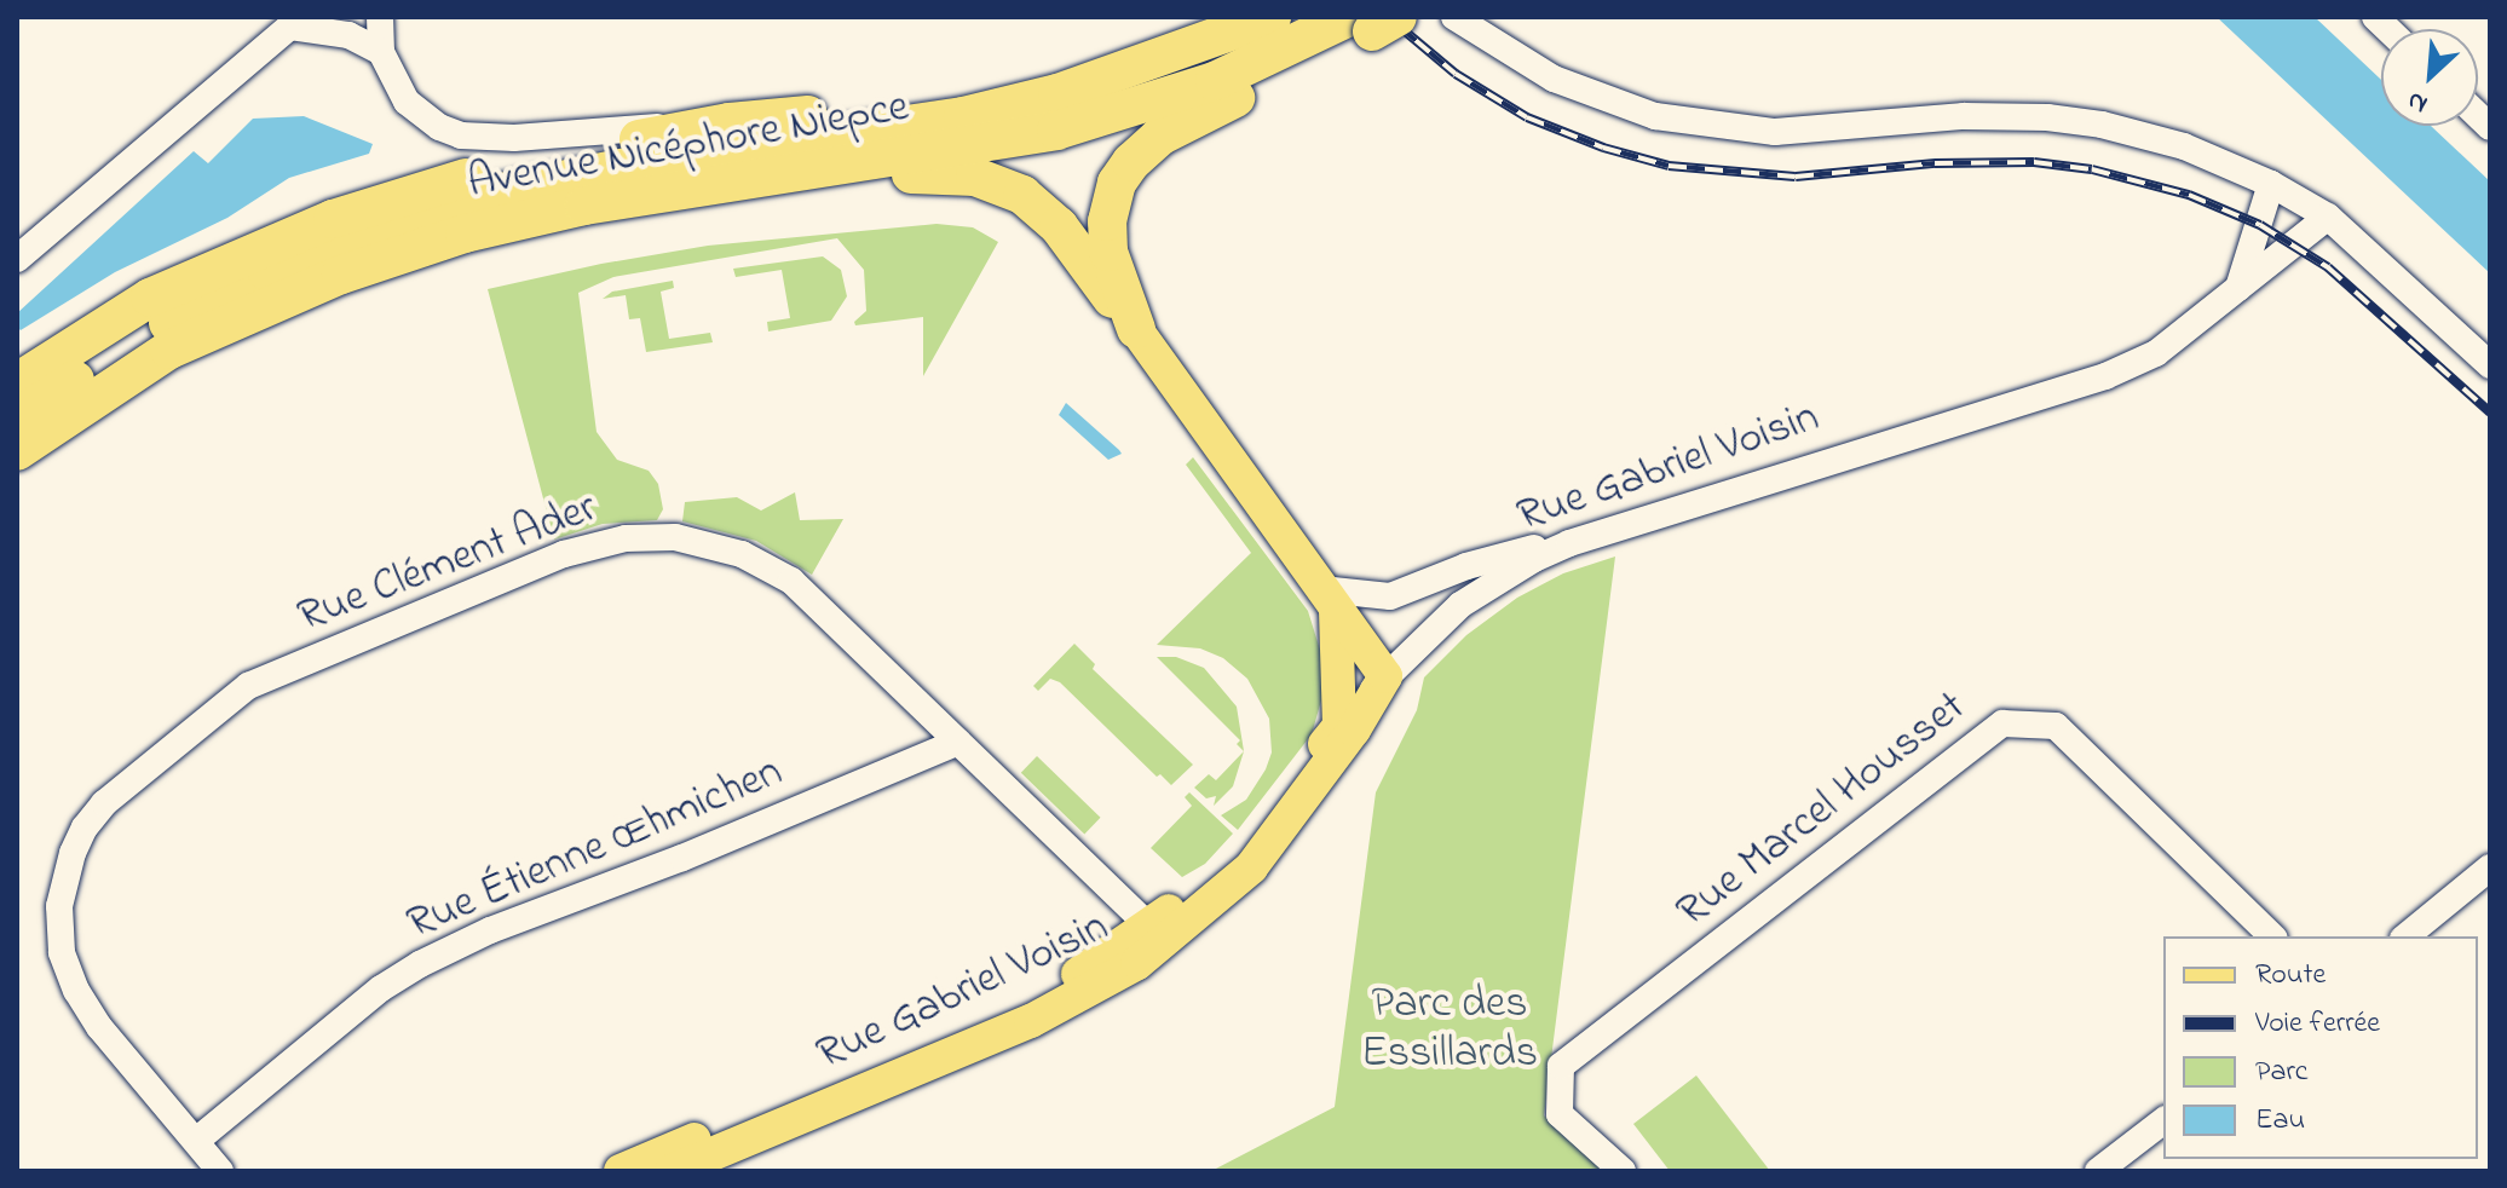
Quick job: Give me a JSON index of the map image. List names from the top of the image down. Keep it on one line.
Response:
{"streets":{"highway":["Avenue Nicéphore Niepce"],"main road":["Rue Gabriel Voisin"],"street":["Rue Clément Ader","Rue Marcel Housset","Rue Étienne Œhmichen"]},"crossings":[["Rue Clément Ader","Rue Étienne Œhmichen"]],"parks":["Parc des Essillards"],"legend":["Route","Voie ferrée","Parc","Eau"],"north":"bottom left"}
